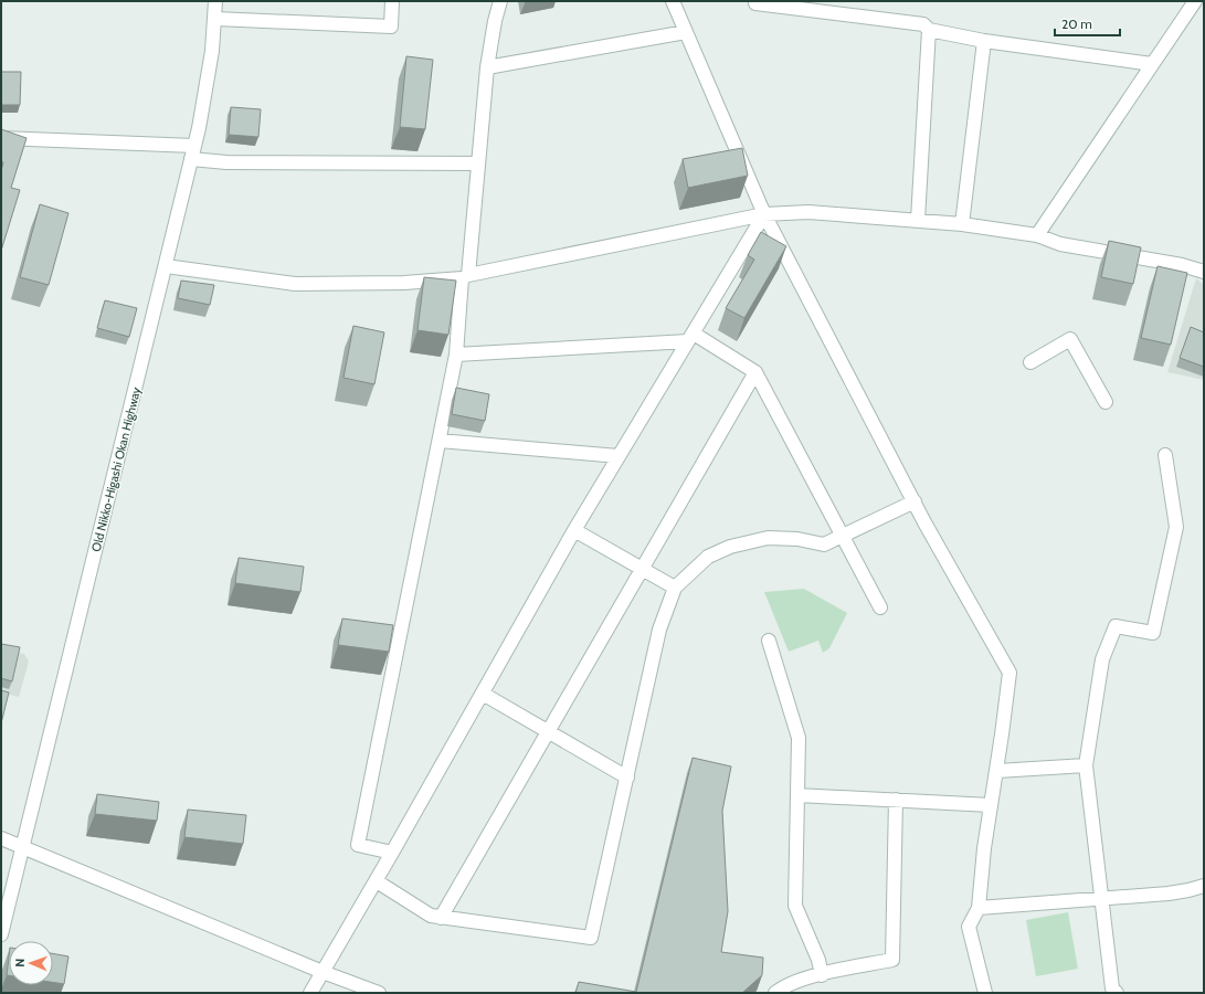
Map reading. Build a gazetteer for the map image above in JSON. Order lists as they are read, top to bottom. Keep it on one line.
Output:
{"streets":{"street":["Old Nikko-Higashi Okan Highway"]},"scale_bar":"20 m","north":"left"}
